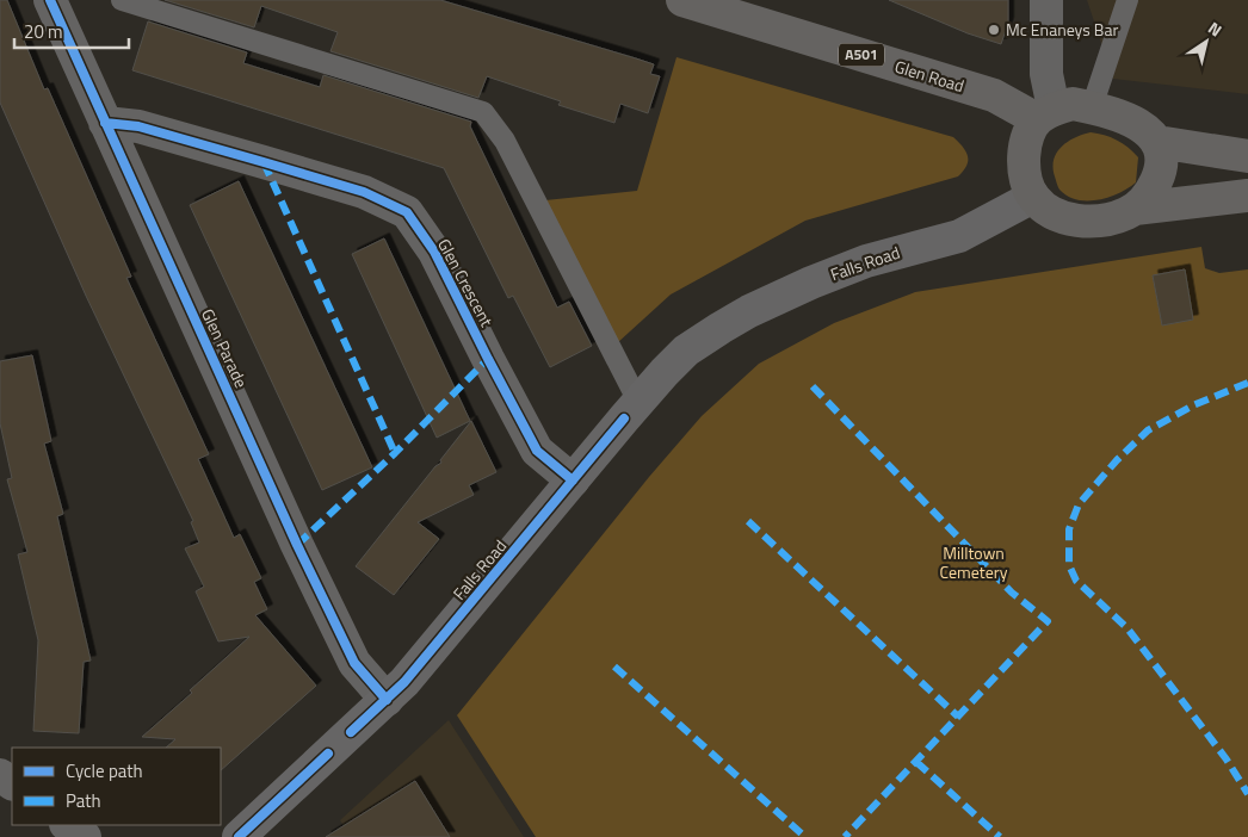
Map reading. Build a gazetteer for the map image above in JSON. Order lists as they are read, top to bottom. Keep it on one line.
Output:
{"streets":{"main road":["A501","Glen Road","Falls Road"],"street":["Glen Crescent","Glen Parade"]},"crossings":[["Glen Road","Falls Road"],["Falls Road","Glen Crescent"],["Falls Road","Glen Parade"],["Glen Crescent","Glen Parade"]],"parks":["Milltown Cemetery"],"places":["Mc Enaneys Bar"],"legend":["Cycle path","Path"],"scale_bar":"20 m","north":"top right"}
